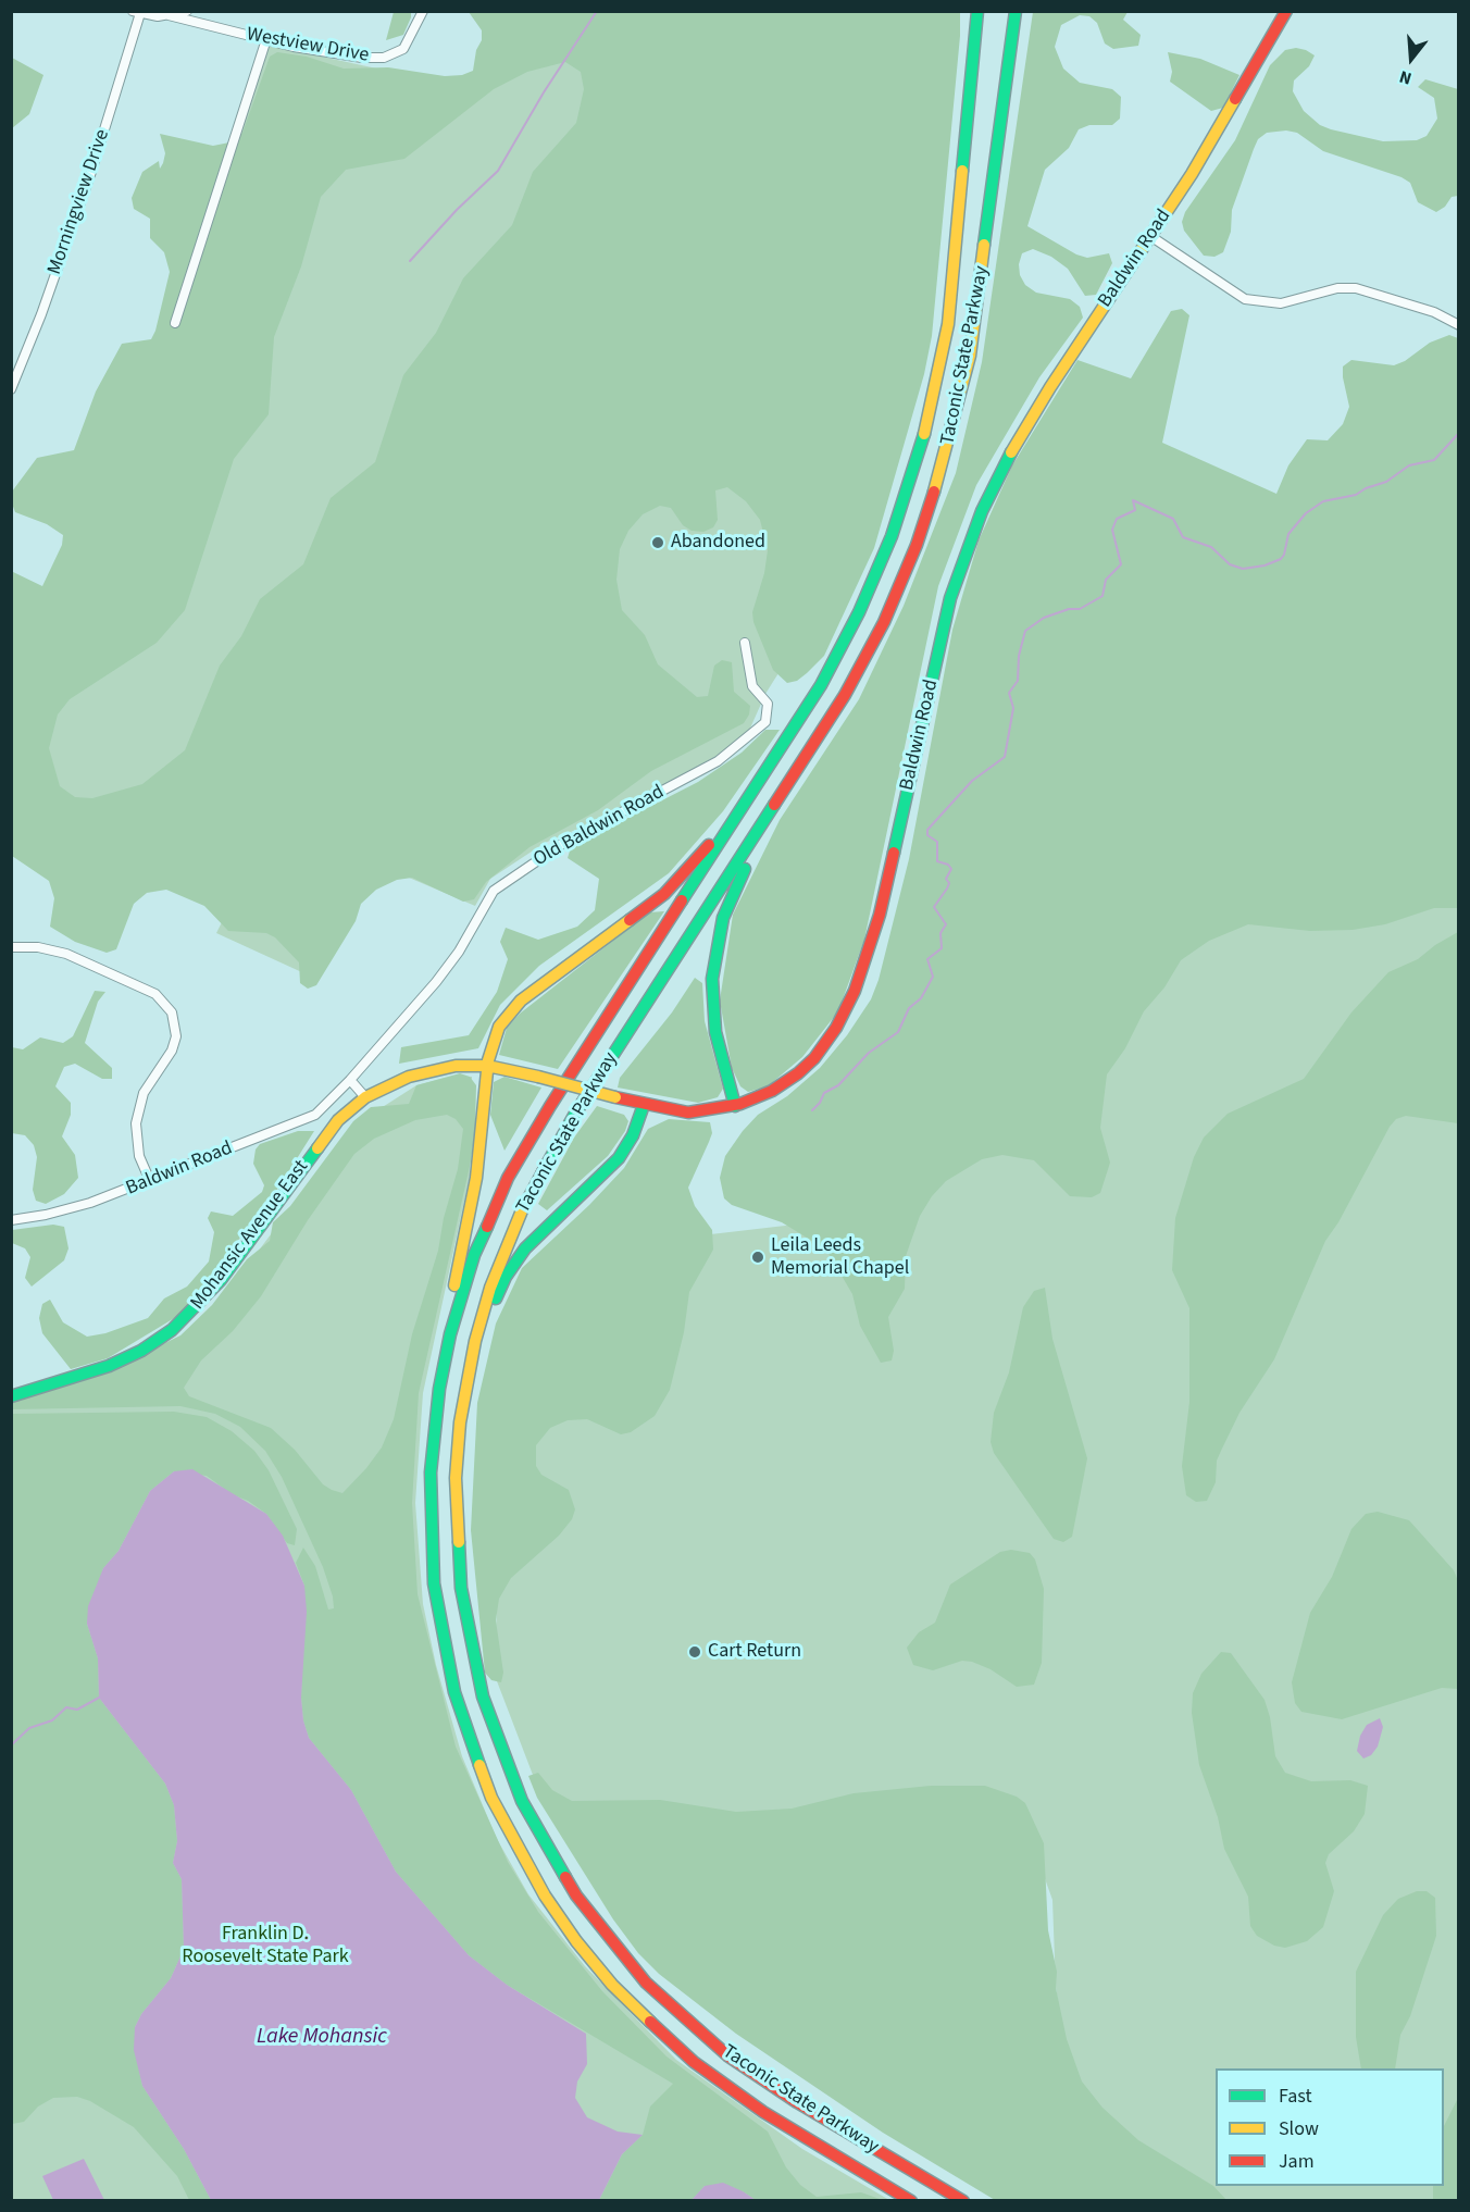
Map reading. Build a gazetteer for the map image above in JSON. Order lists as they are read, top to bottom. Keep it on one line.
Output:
{"streets":{"main road":["Baldwin Road","Taconic State Parkway","Mohansic Avenue East"],"street":["Westview Drive","Morningview Drive","Old Baldwin Road"]},"crossings":[["Westview Drive","Morningview Drive"],["Baldwin Road","Old Baldwin Road"],["Baldwin Road","Mohansic Avenue East"]],"water":["Lake Mohansic"],"parks":["Franklin D. Roosevelt State Park"],"places":["Abandoned","Leila Leeds Memorial Chapel","Cart Return"],"legend":["Fast","Slow","Jam"],"north":"bottom"}
